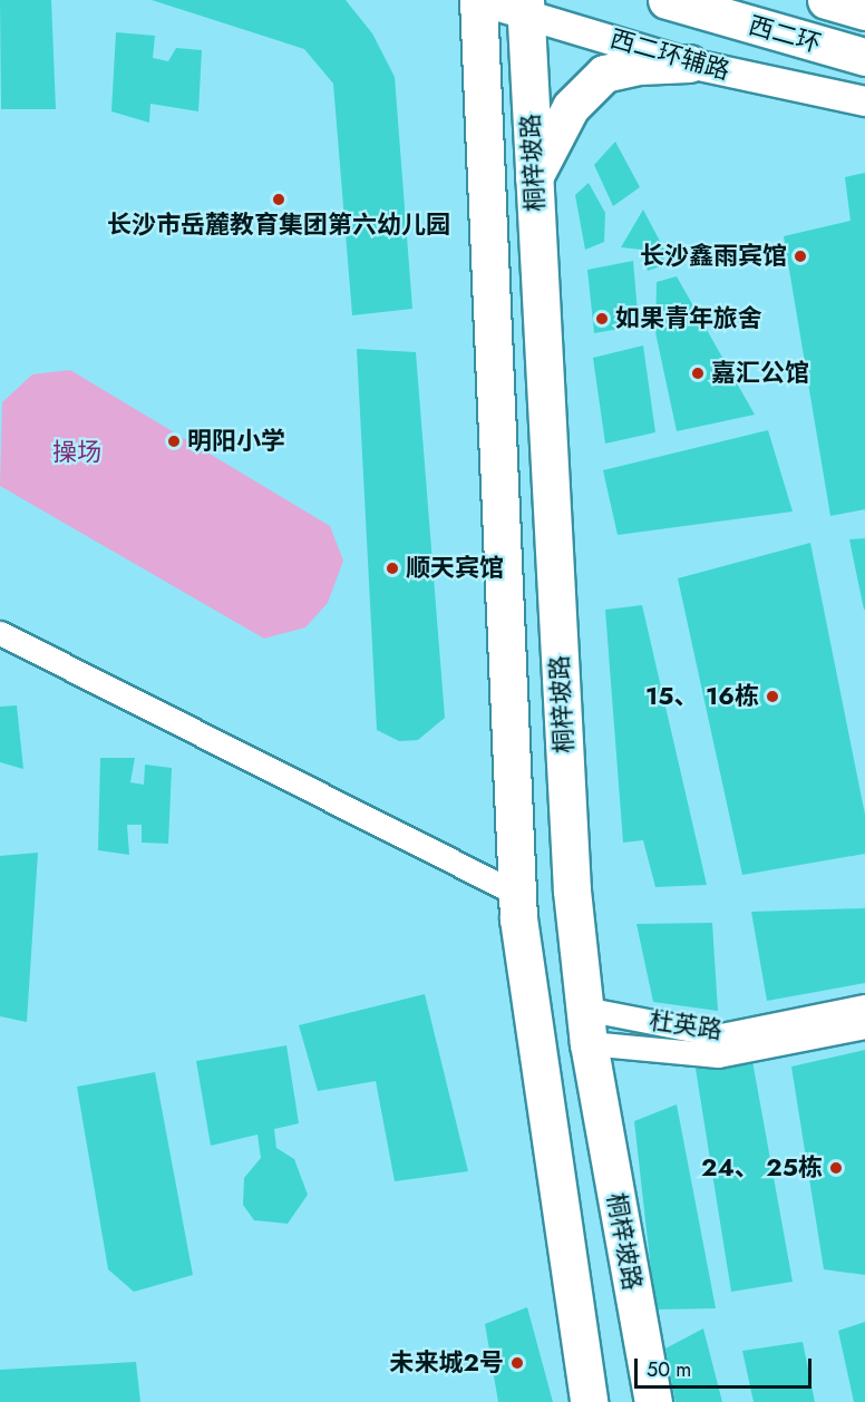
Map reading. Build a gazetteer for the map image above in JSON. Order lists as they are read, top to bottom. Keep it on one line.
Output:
{"streets":{"main road":["西二环","桐梓坡路"],"street":["西二环辅路","杜英路"]},"crossings":[["西二环辅路","桐梓坡路"],["桐梓坡路","杜英路"]],"parks":["操场"],"places":["长沙市岳麓教育集团第六幼儿园","长沙鑫雨宾馆","如果青年旅舍","嘉汇公馆","明阳小学","顺天宾馆","15、 16栋","24、 25栋","未来城2号"],"scale_bar":"50 m"}
